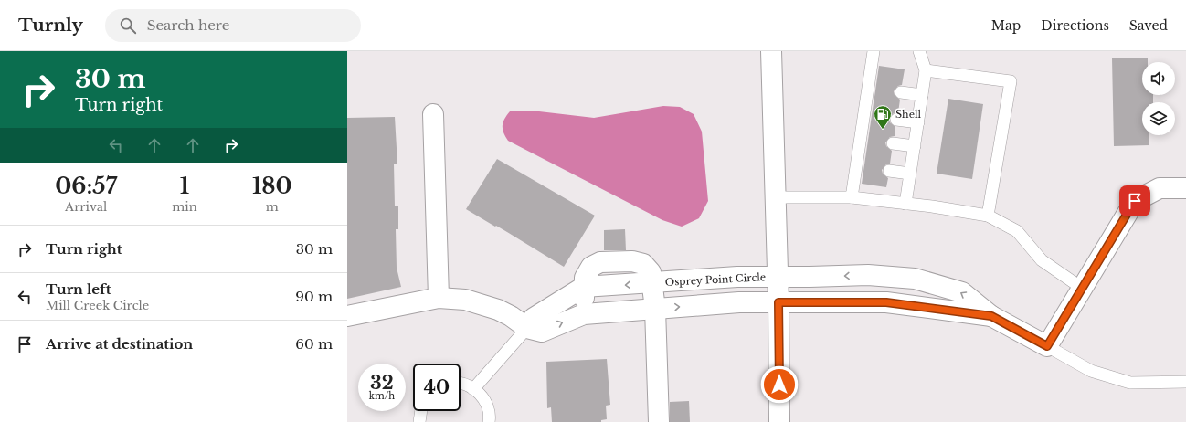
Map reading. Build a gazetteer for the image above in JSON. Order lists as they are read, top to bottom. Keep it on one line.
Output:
{"streets":{"street":["Osprey Point Circle"]},"places":{"fuel station":["Shell"]},"page":{"header":"Turnly","search":"Search here","nav":["Map","Directions","Saved"],"turn":["30 m","Turn right"],"eta":["06:57","Arrival","1","min","180","m"],"list":[{"name":"Turn right","value":"30 m"},{"name":"Turn left","note":"Mill Creek Circle","value":"90 m"},{"name":"Arrive at destination","value":"60 m"}],"speed":"32 km/h","limit":"40"}}
